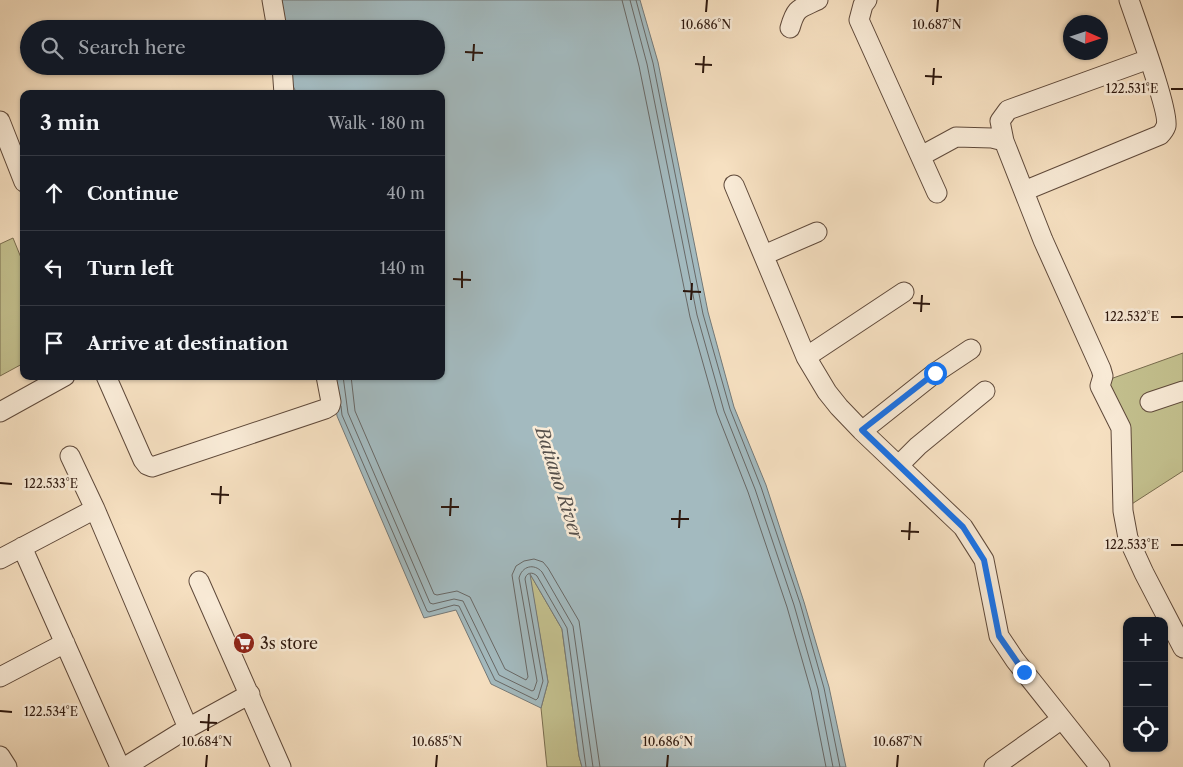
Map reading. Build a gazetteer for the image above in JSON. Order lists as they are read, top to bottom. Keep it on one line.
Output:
{"water":["Batiano River"],"places":{"supermarket":["3s store"]},"north":"right","page":{"search":"Search here","heading":["3 min","Walk · 180 m"],"list":[["Continue","40 m"],["Turn left","140 m"],"Arrive at destination"],"map_buttons":["+","−"]},"coordinates":["10.686°N","10.687°N","122.531°E","122.532°E","122.533°E","122.534°E","10.684°N","10.685°N"]}
